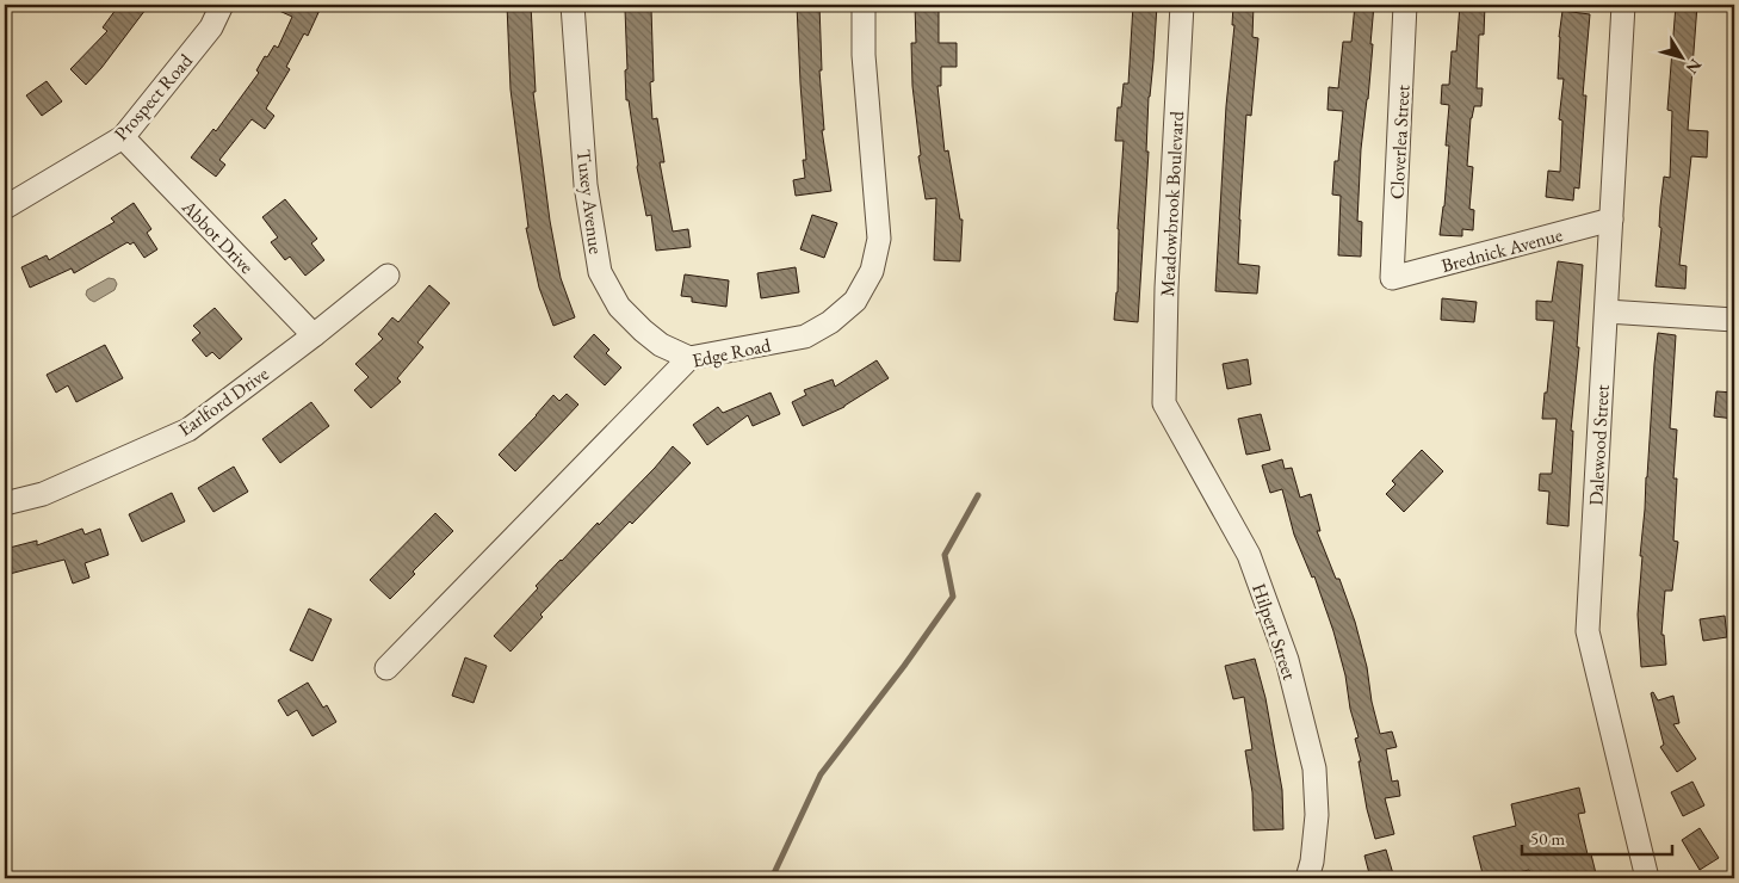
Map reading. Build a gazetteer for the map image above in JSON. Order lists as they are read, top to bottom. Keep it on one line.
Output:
{"streets":{"street":["Prospect Road","Cloverlea Street","Tuxey Avenue","Meadowbrook Boulevard","Abbot Drive","Brednick Avenue","Edge Road","Earlford Drive","Dalewood Street","Hilpert Street"]},"crossings":[["Prospect Road","Abbot Drive"],["Cloverlea Street","Brednick Avenue"],["Tuxey Avenue","Edge Road"],["Meadowbrook Boulevard","Hilpert Street"],["Abbot Drive","Earlford Drive"],["Brednick Avenue","Dalewood Street"]],"scale_bar":"50 m","north":"bottom right"}
